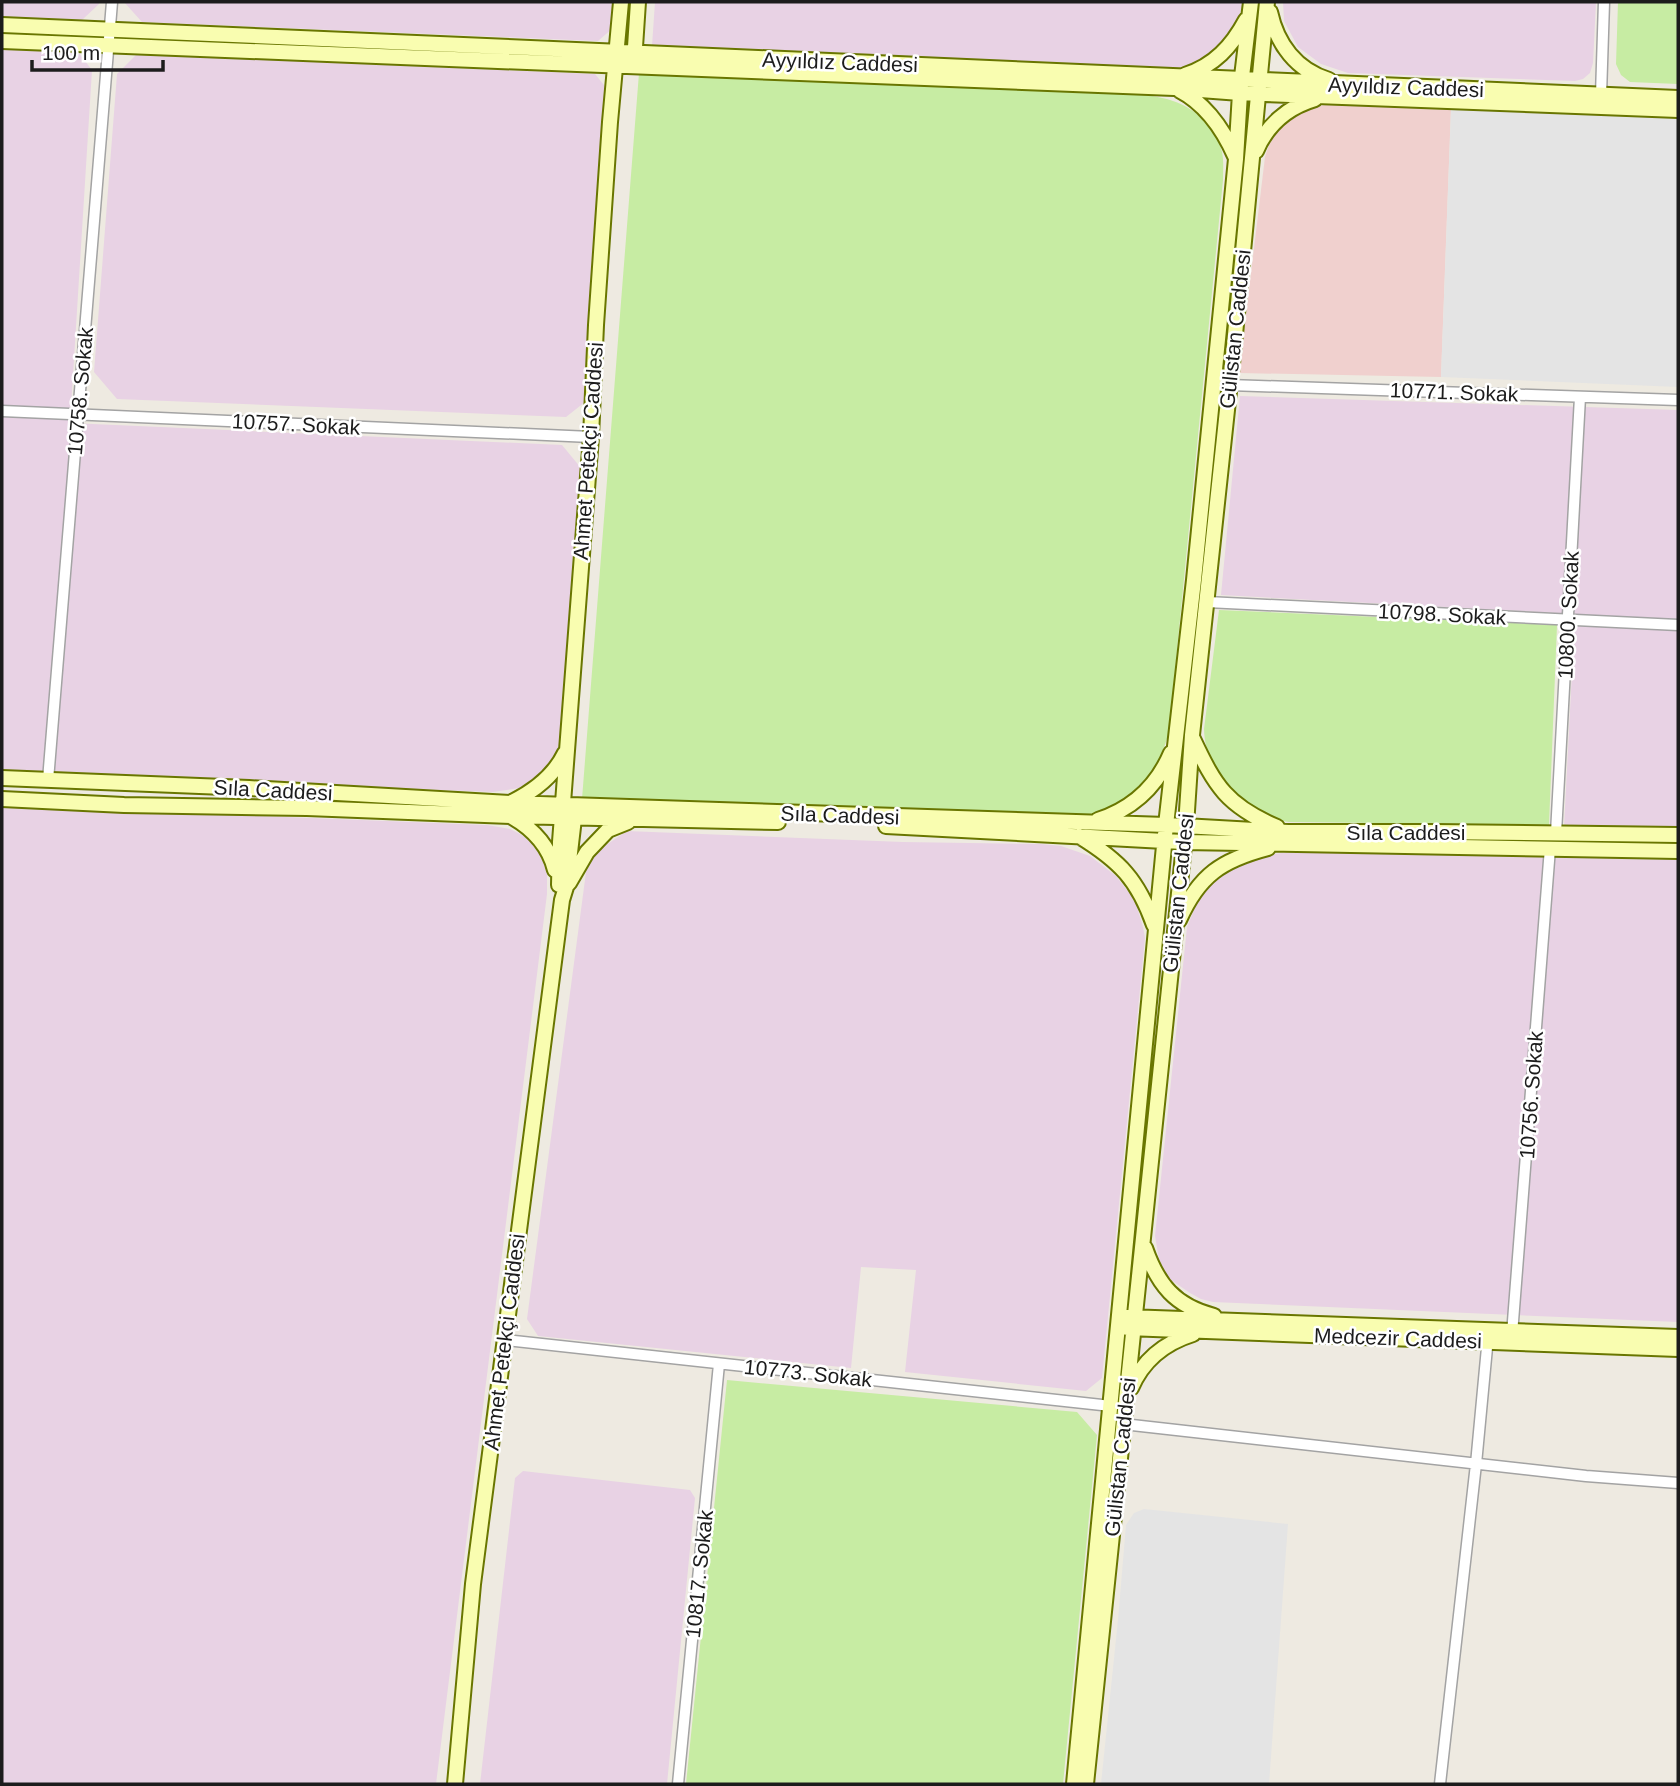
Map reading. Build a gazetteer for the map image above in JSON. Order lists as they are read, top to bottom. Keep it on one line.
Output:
{"streets":{"street":["Ayyıldız Caddesi","Gülistan Caddesi","10758. Sokak","10771. Sokak","10757. Sokak","Ahmet Petekçi Caddesi","10798. Sokak","10800. Sokak","Sıla Caddesi","10756. Sokak","Medcezir Caddesi","10773. Sokak","10817. Sokak"]},"crossings":[["Ayyıldız Caddesi","Gülistan Caddesi"],["Ayyıldız Caddesi","10758. Sokak"],["Ayyıldız Caddesi","Ahmet Petekçi Caddesi"],["Gülistan Caddesi","10771. Sokak"],["Gülistan Caddesi","10798. Sokak"],["Gülistan Caddesi","Sıla Caddesi"],["Gülistan Caddesi","Medcezir Caddesi"],["Gülistan Caddesi","10773. Sokak"],["10758. Sokak","10757. Sokak"],["10758. Sokak","Sıla Caddesi"],["10771. Sokak","10800. Sokak"],["10757. Sokak","Ahmet Petekçi Caddesi"],["Ahmet Petekçi Caddesi","Sıla Caddesi"],["Ahmet Petekçi Caddesi","10773. Sokak"],["10798. Sokak","10800. Sokak"],["10800. Sokak","Sıla Caddesi"],["10756. Sokak","Medcezir Caddesi"],["10773. Sokak","10817. Sokak"]],"scale_bar":"100 m"}
